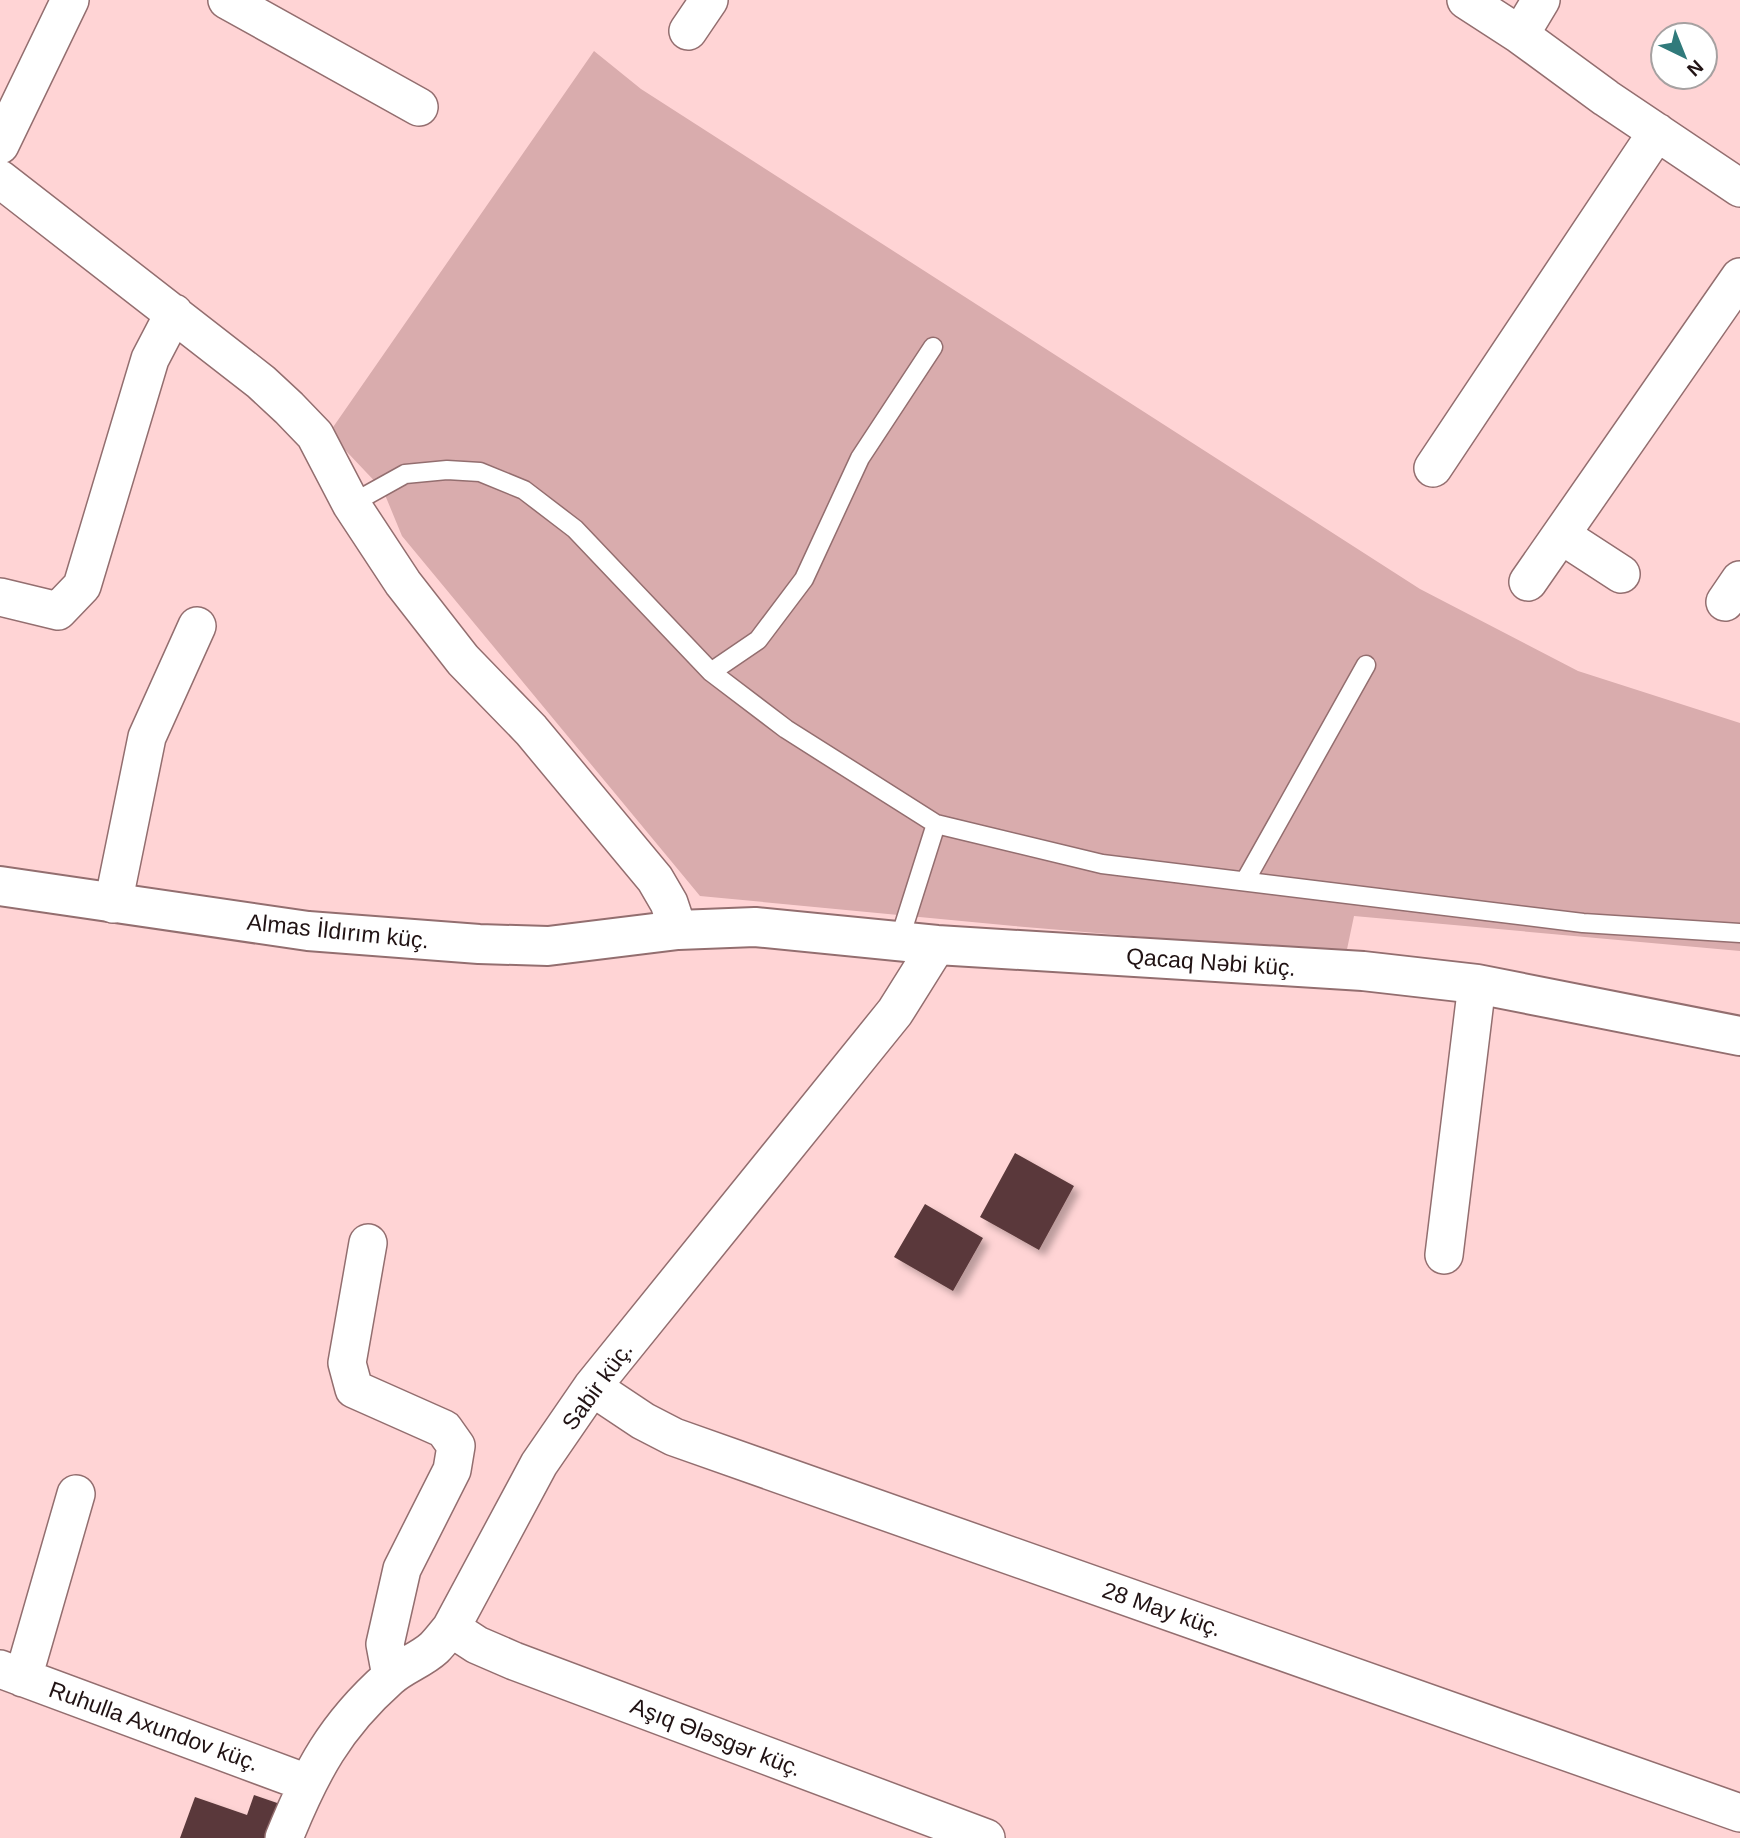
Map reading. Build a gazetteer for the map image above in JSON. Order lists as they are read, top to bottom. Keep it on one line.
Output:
{"streets":{"street":["Almas İldırım küç.","Qacaq Nəbi küç.","Sabir küç.","28 May küç.","Ruhulla Axundov küç.","Aşıq Ələsgər küç."]},"crossings":[["Almas İldırım küç.","Qacaq Nəbi küç."],["Qacaq Nəbi küç.","Sabir küç."],["Sabir küç.","28 May küç."],["Sabir küç.","Ruhulla Axundov küç."],["Sabir küç.","Aşıq Ələsgər küç."]],"north":"bottom right"}
